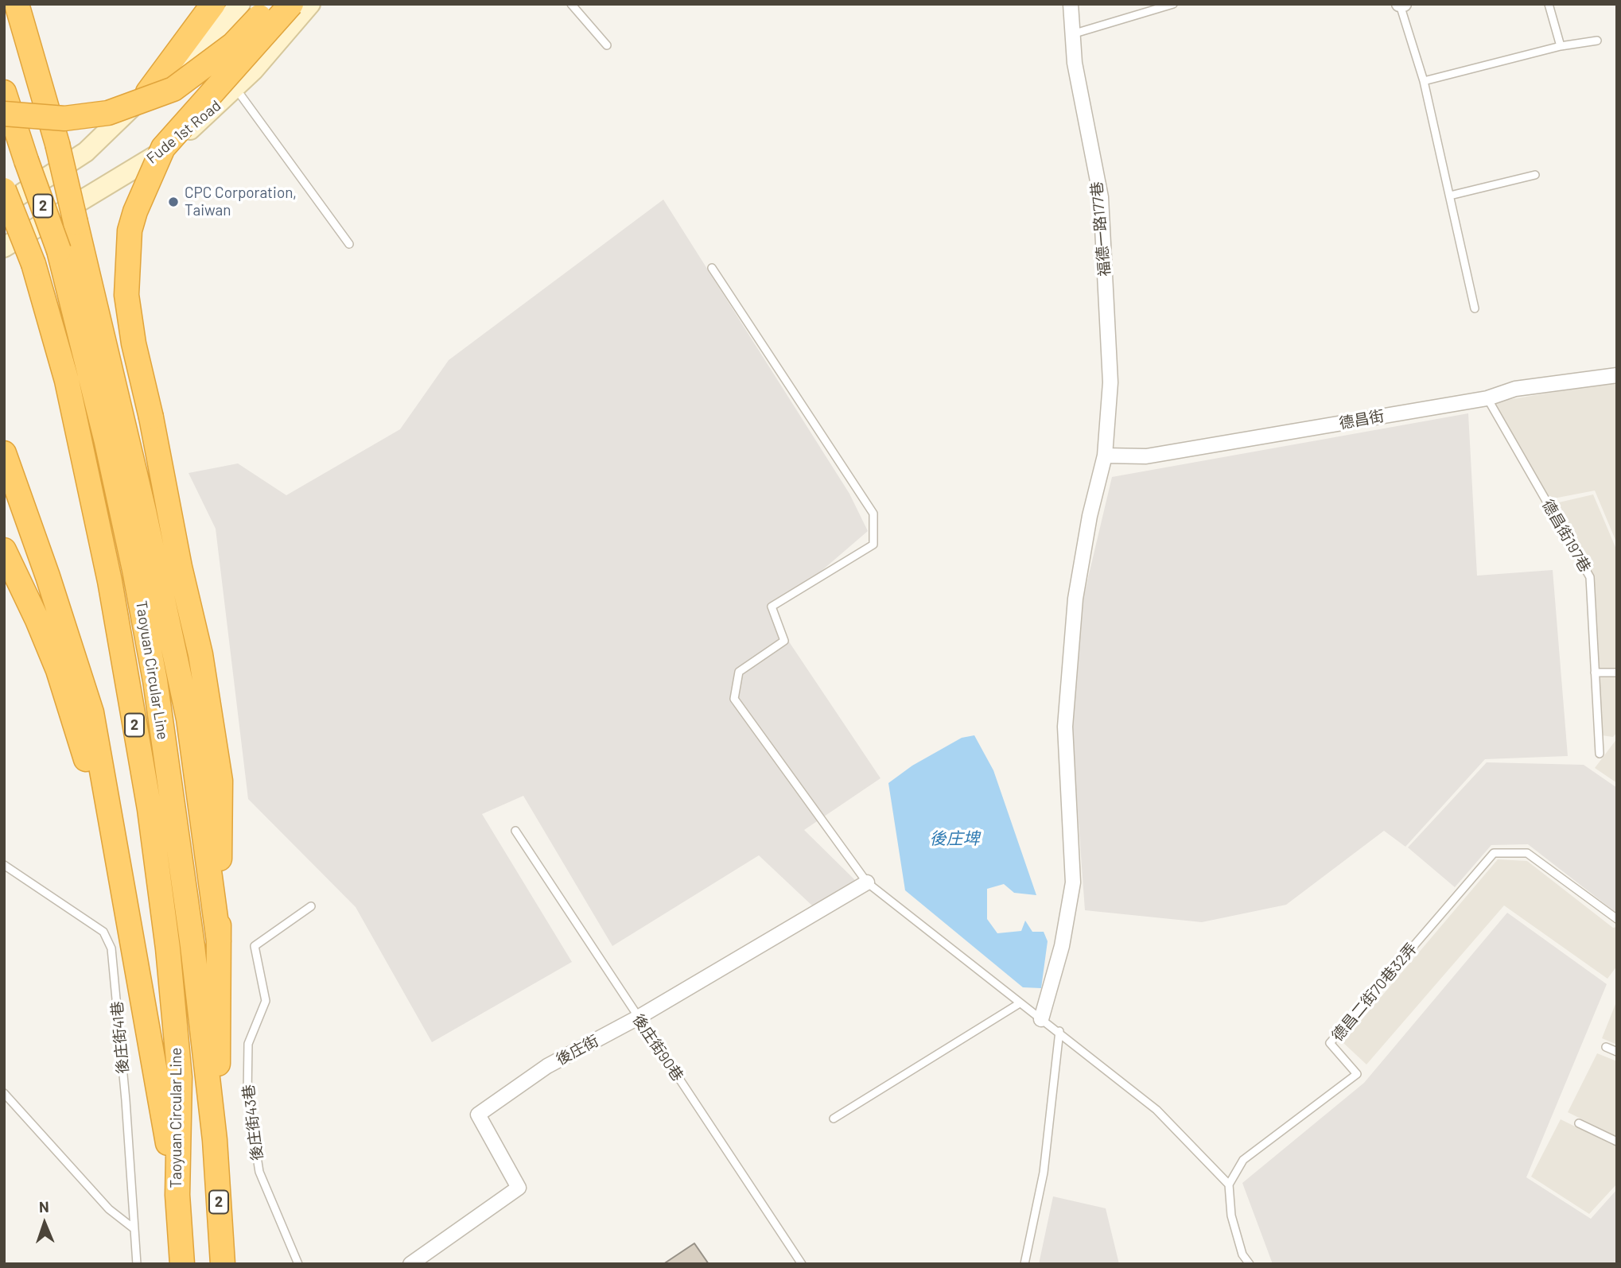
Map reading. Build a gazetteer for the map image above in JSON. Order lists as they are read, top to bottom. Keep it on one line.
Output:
{"streets":{"highway":["2","Taoyuan Circular Line"],"main road":["Fude 1st Road"],"street":["福德一路177巷","德昌街","後庄街"],"lane":["德昌街197巷","德昌二街70巷32弄","後庄街41巷","後庄街90巷","後庄街43巷"]},"crossings":[["福德一路177巷","德昌街"],["德昌街","德昌街197巷"],["後庄街90巷","後庄街"]],"water":["後庄埤"],"places":["CPC Corporation, Taiwan"],"north":"top"}
